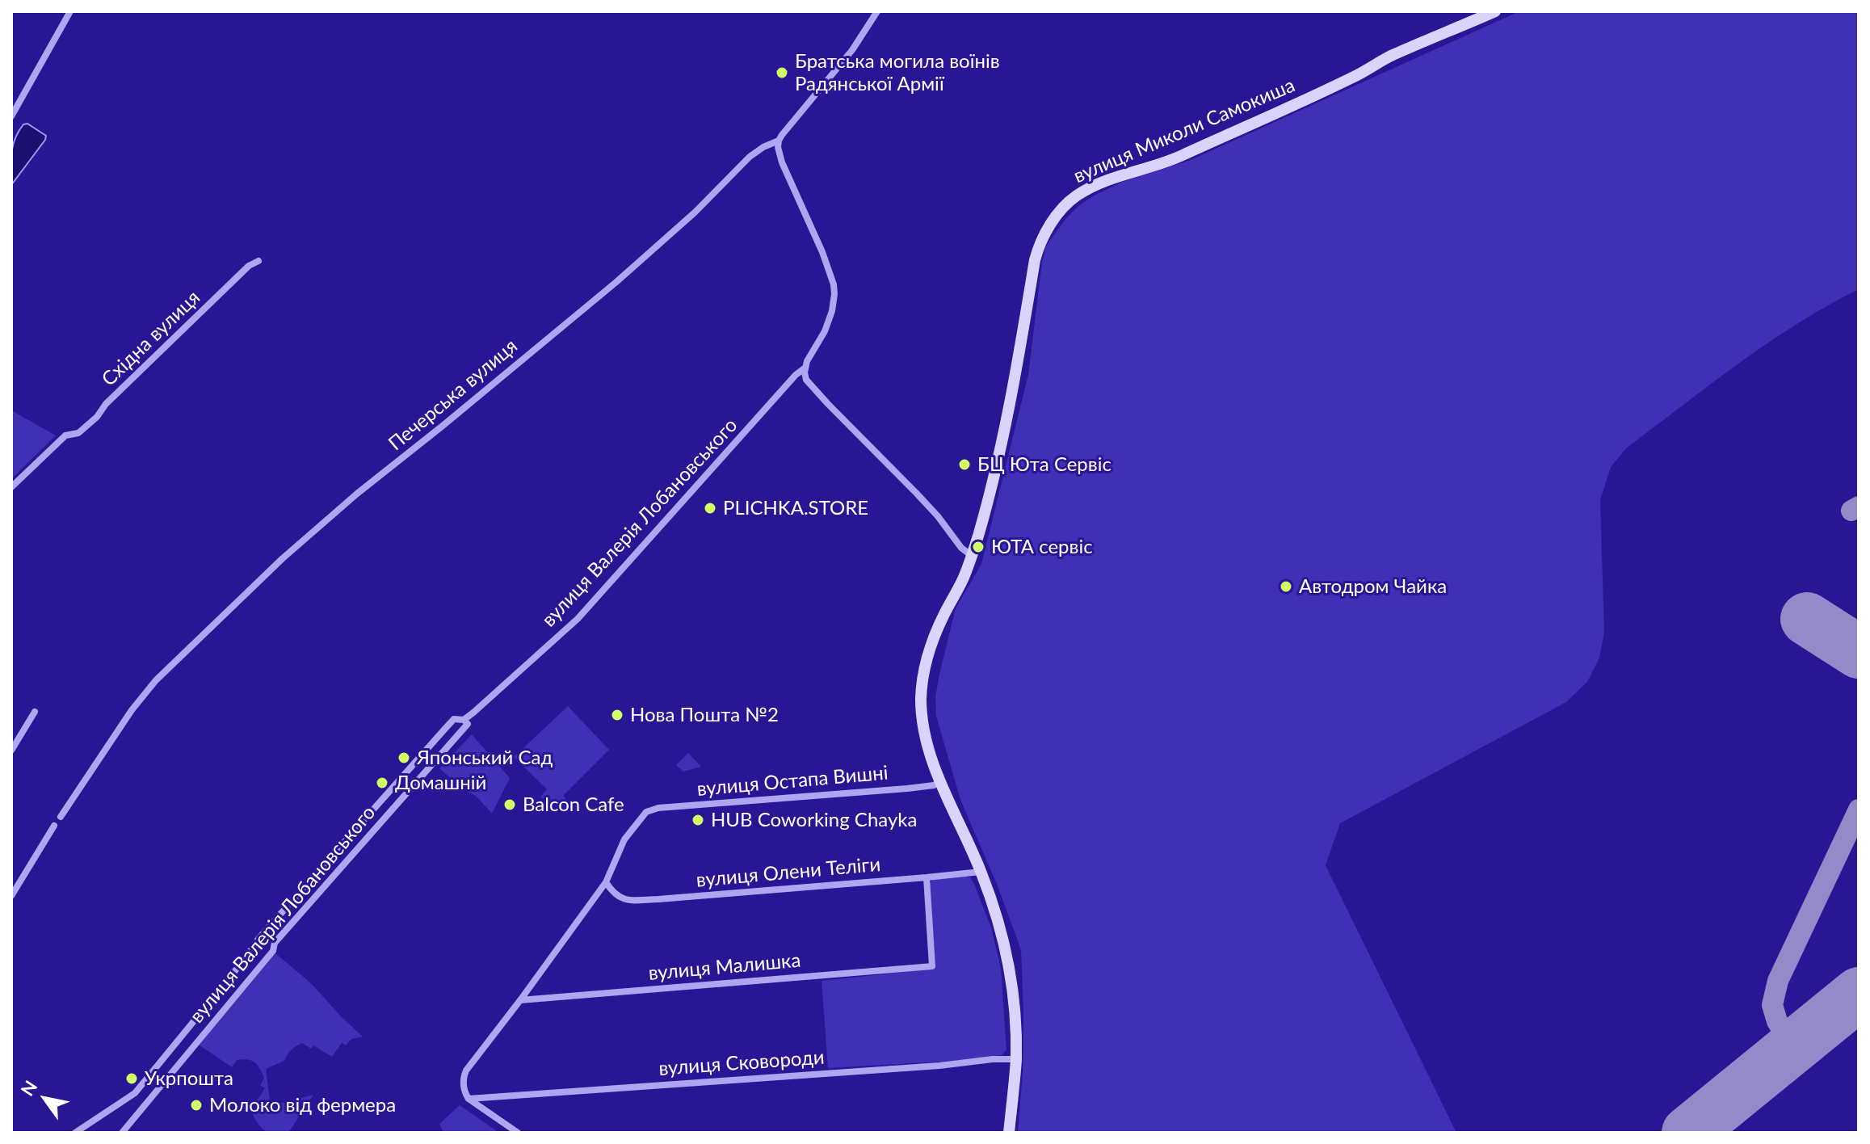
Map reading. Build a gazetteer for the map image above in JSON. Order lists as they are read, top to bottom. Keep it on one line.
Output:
{"streets":{"street":["вулиця Миколи Самокиша","Східна вулиця","Печерська вулиця","вулиця Валерія Лобановського","вулиця Остапа Вишні","вулиця Олени Теліги","вулиця Малишка","вулиця Сковороди"]},"crossings":[["вулиця Миколи Самокиша","вулиця Остапа Вишні"],["вулиця Миколи Самокиша","вулиця Олени Теліги"],["вулиця Миколи Самокиша","вулиця Сковороди"],["Печерська вулиця","вулиця Валерія Лобановського"],["вулиця Остапа Вишні","вулиця Олени Теліги"],["вулиця Олени Теліги","вулиця Малишка"]],"places":["Братська могила воїнів Радянської Армії","БЦ Юта Сервіс","PLICHKA.STORE","ЮТА сервіс","Автодром Чайка","Нова Пошта №2","Японський Сад","Домашній","Balcon Cafe","HUB Coworking Chayka","Укрпошта","Молоко від фермера"],"north":"top left"}
